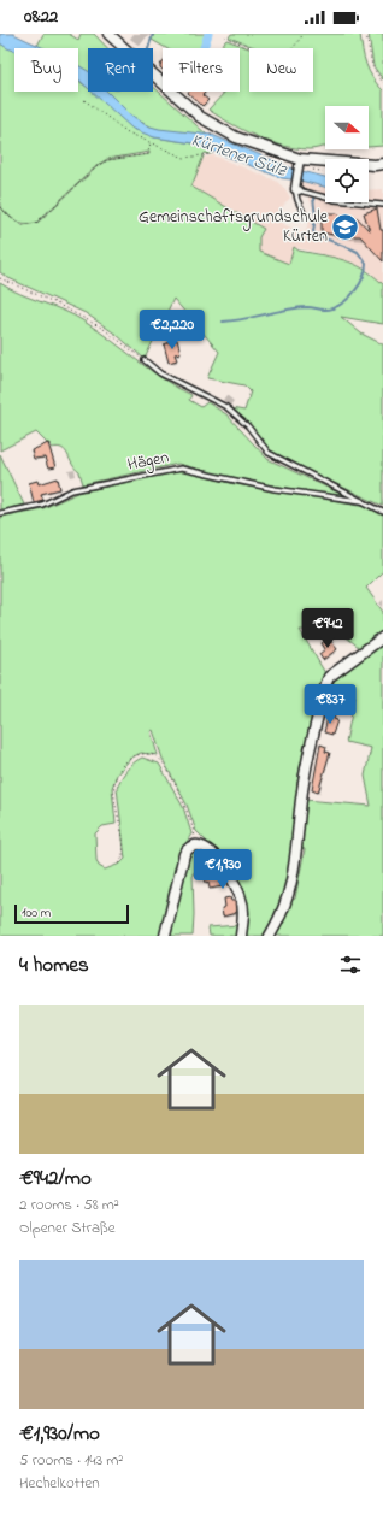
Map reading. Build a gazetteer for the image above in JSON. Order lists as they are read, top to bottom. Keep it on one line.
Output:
{"streets":{"lane":["Hägen"]},"water":["Kürtener Sülz"],"places":{"school or university":["Gemeinschaftsgrundschule Kürten"]},"scale_bar":"100 m","north":"right","page":{"status":"08:22","chip":["Buy","Rent","Filters","New"],"price":["€2,220","€942","€837","€1,930"],"scale":"100 m","heading":"4 homes","list":[{"name":"€942/mo","note":"2 rooms · 58 m² · Olpener Straße"},{"name":"€1,930/mo","note":"5 rooms · 143 m² · Hechelkotten"}]}}
